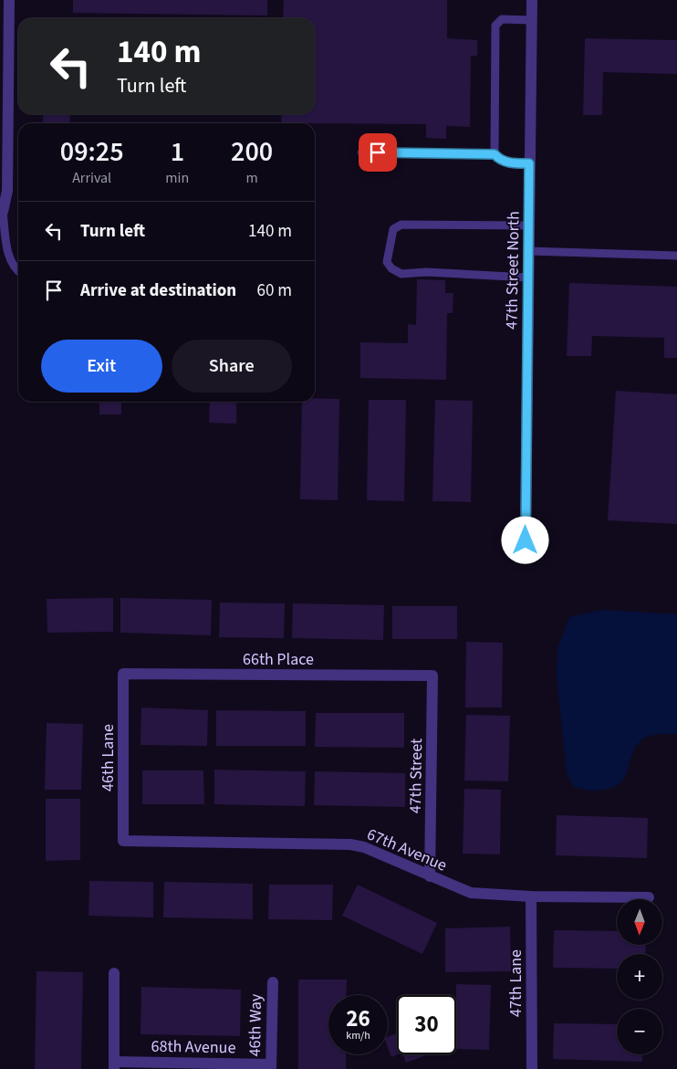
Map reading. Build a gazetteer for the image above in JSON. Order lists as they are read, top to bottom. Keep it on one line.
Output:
{"streets":{"street":["47th Street North","66th Place","46th Lane","47th Street","67th Avenue","47th Lane","46th Way","68th Avenue"]},"crossings":[["66th Place","46th Lane"],["66th Place","47th Street"],["46th Lane","67th Avenue"],["47th Street","67th Avenue"],["67th Avenue","47th Lane"],["46th Way","68th Avenue"]],"north":"bottom","page":{"turn":["140 m","Turn left"],"eta":["09:25","Arrival","1","min","200","m"],"list":[{"name":"Turn left","value":"140 m"},{"name":"Arrive at destination","value":"60 m"}],"buttons":["Exit","Share"],"map_buttons":["+","−"],"speed":"26 km/h","limit":"30"}}
